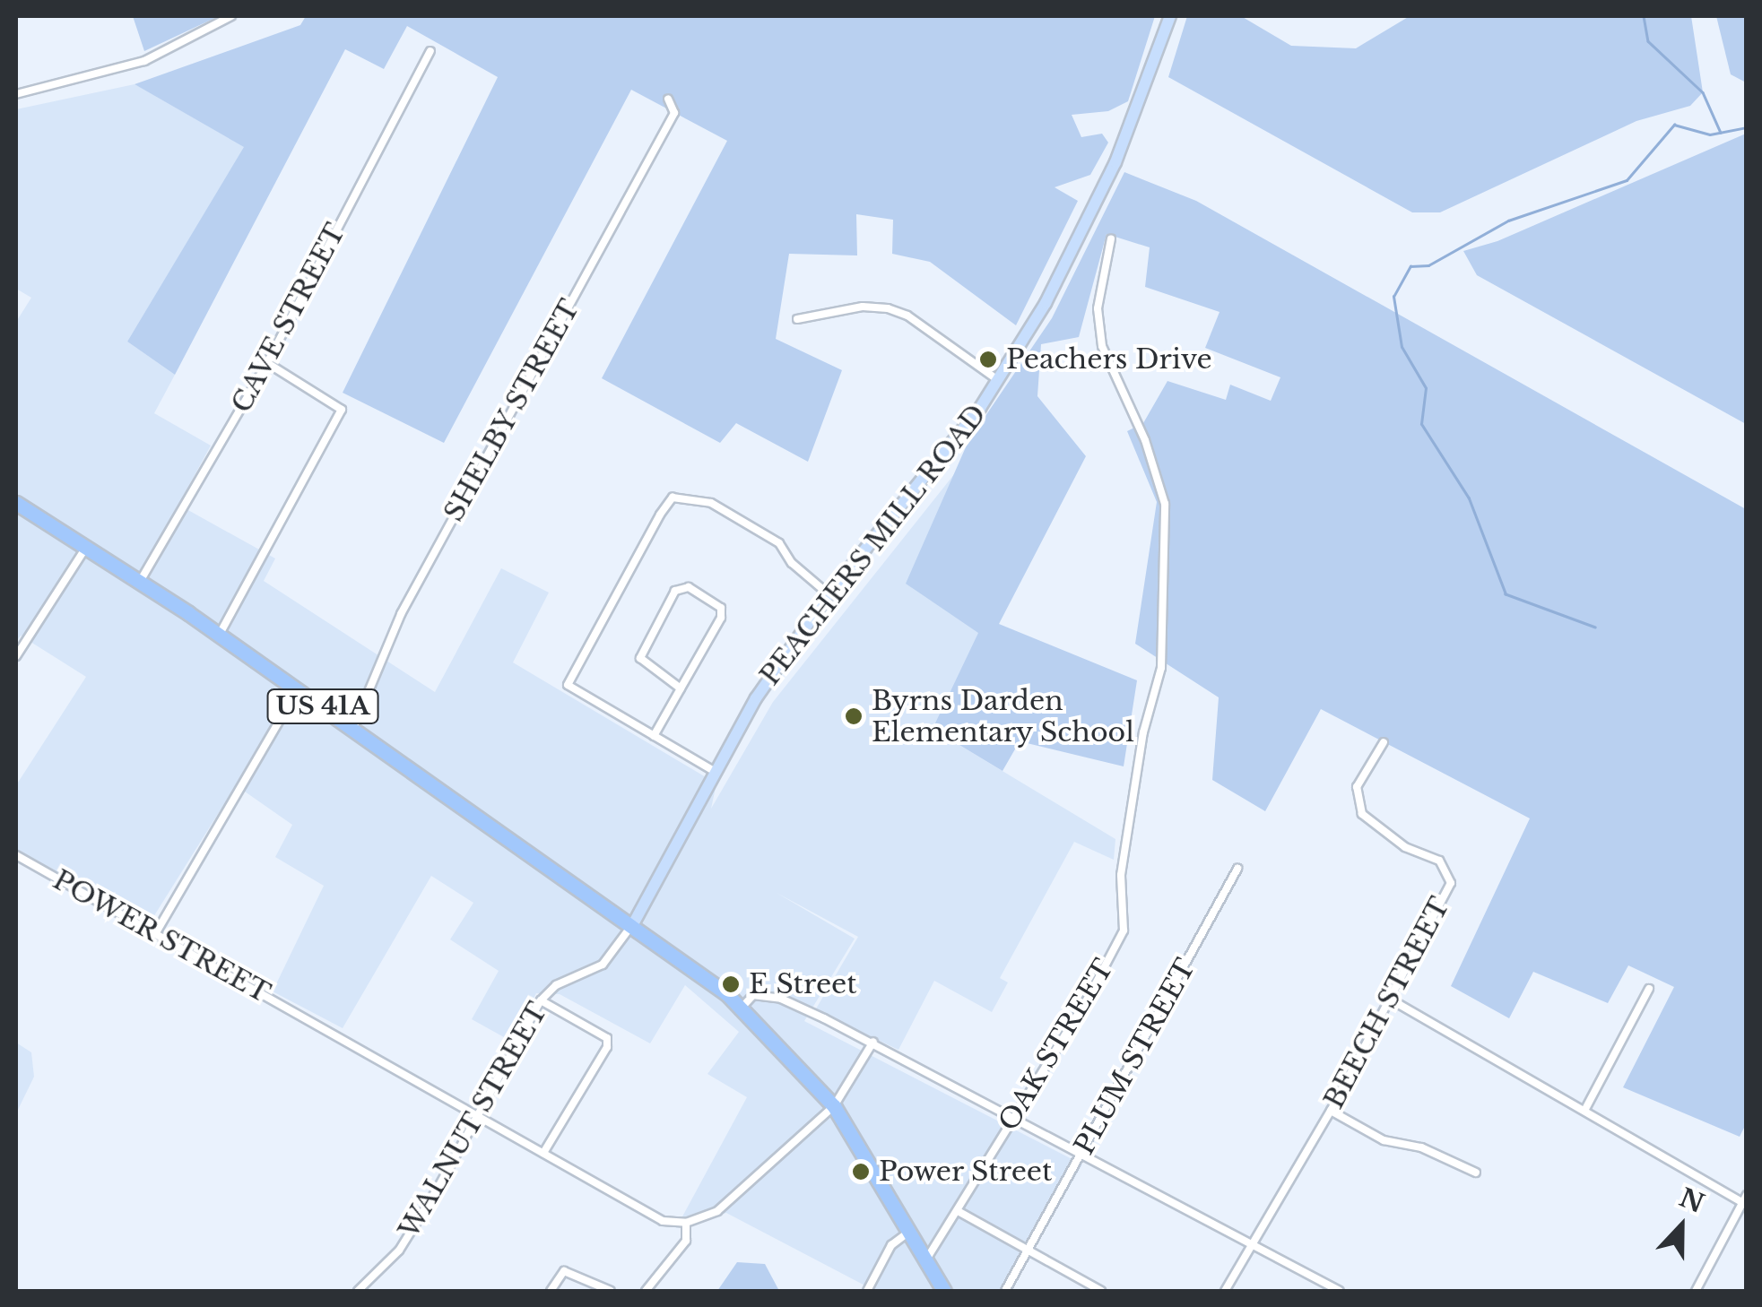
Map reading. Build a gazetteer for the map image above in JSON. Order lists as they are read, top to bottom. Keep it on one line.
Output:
{"streets":{"highway":["US 41A"],"main road":["PEACHERS MILL ROAD"],"street":["CAVE STREET","SHELBY STREET","POWER STREET","BEECH STREET","OAK STREET","PLUM STREET","WALNUT STREET"]},"crossings":[["CAVE STREET","US 41A"],["SHELBY STREET","US 41A"],["PEACHERS MILL ROAD","US 41A"],["PEACHERS MILL ROAD","WALNUT STREET"],["US 41A","OAK STREET"],["US 41A","WALNUT STREET"],["POWER STREET","WALNUT STREET"]],"places":["Peachers Drive","Byrns Darden Elementary School","E Street","Power Street"],"north":"top"}
